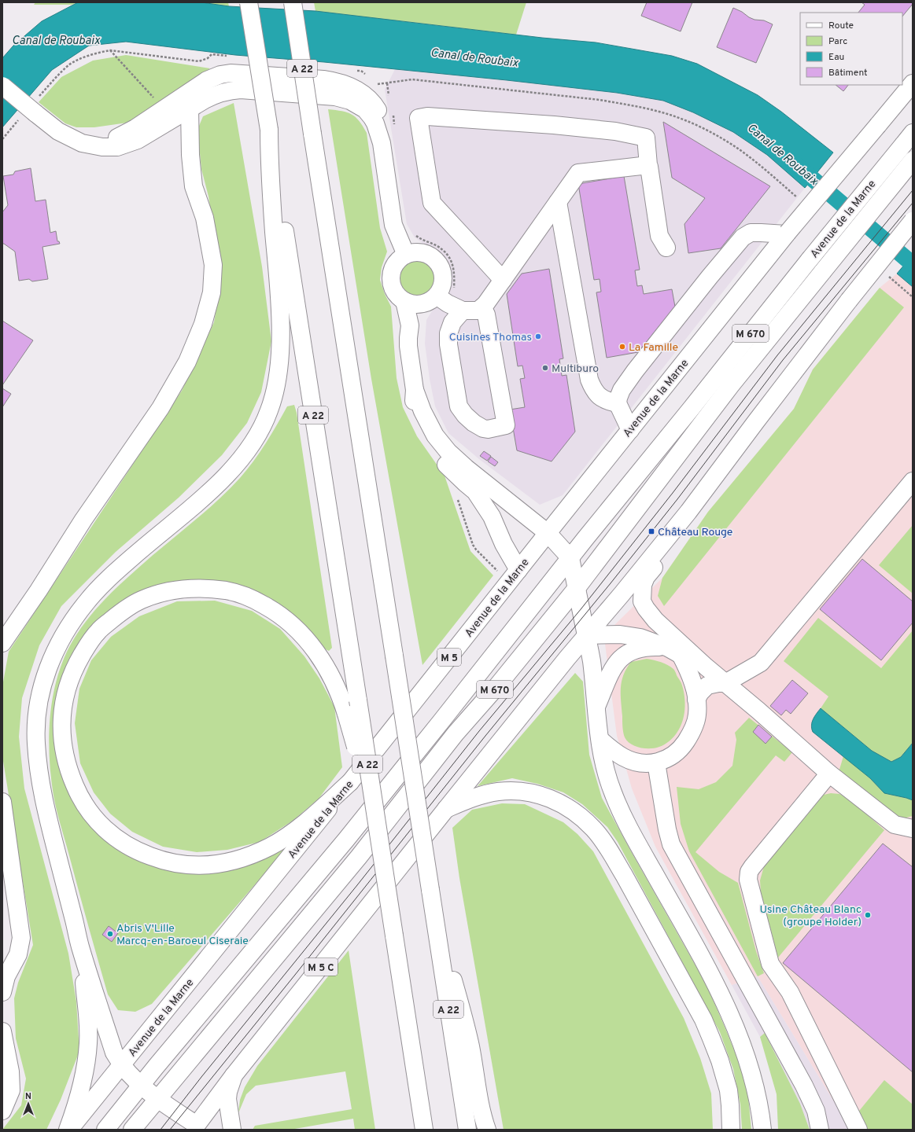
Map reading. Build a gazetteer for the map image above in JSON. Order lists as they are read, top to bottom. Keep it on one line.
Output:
{"streets":{"main road":["A 22","Avenue de la Marne","M 670","M 5","M 5 C"]},"water":["Canal de Roubaix"],"places":{"other":["Cuisines Thomas","La Famille","Multiburo","Usine Château Blanc (groupe Holder)","Abris V'Lille Marcq-en-Baroeul Ciseraie"],"transit":["Château Rouge"]},"legend":["Route","Parc","Eau","Bâtiment"],"north":"top"}
